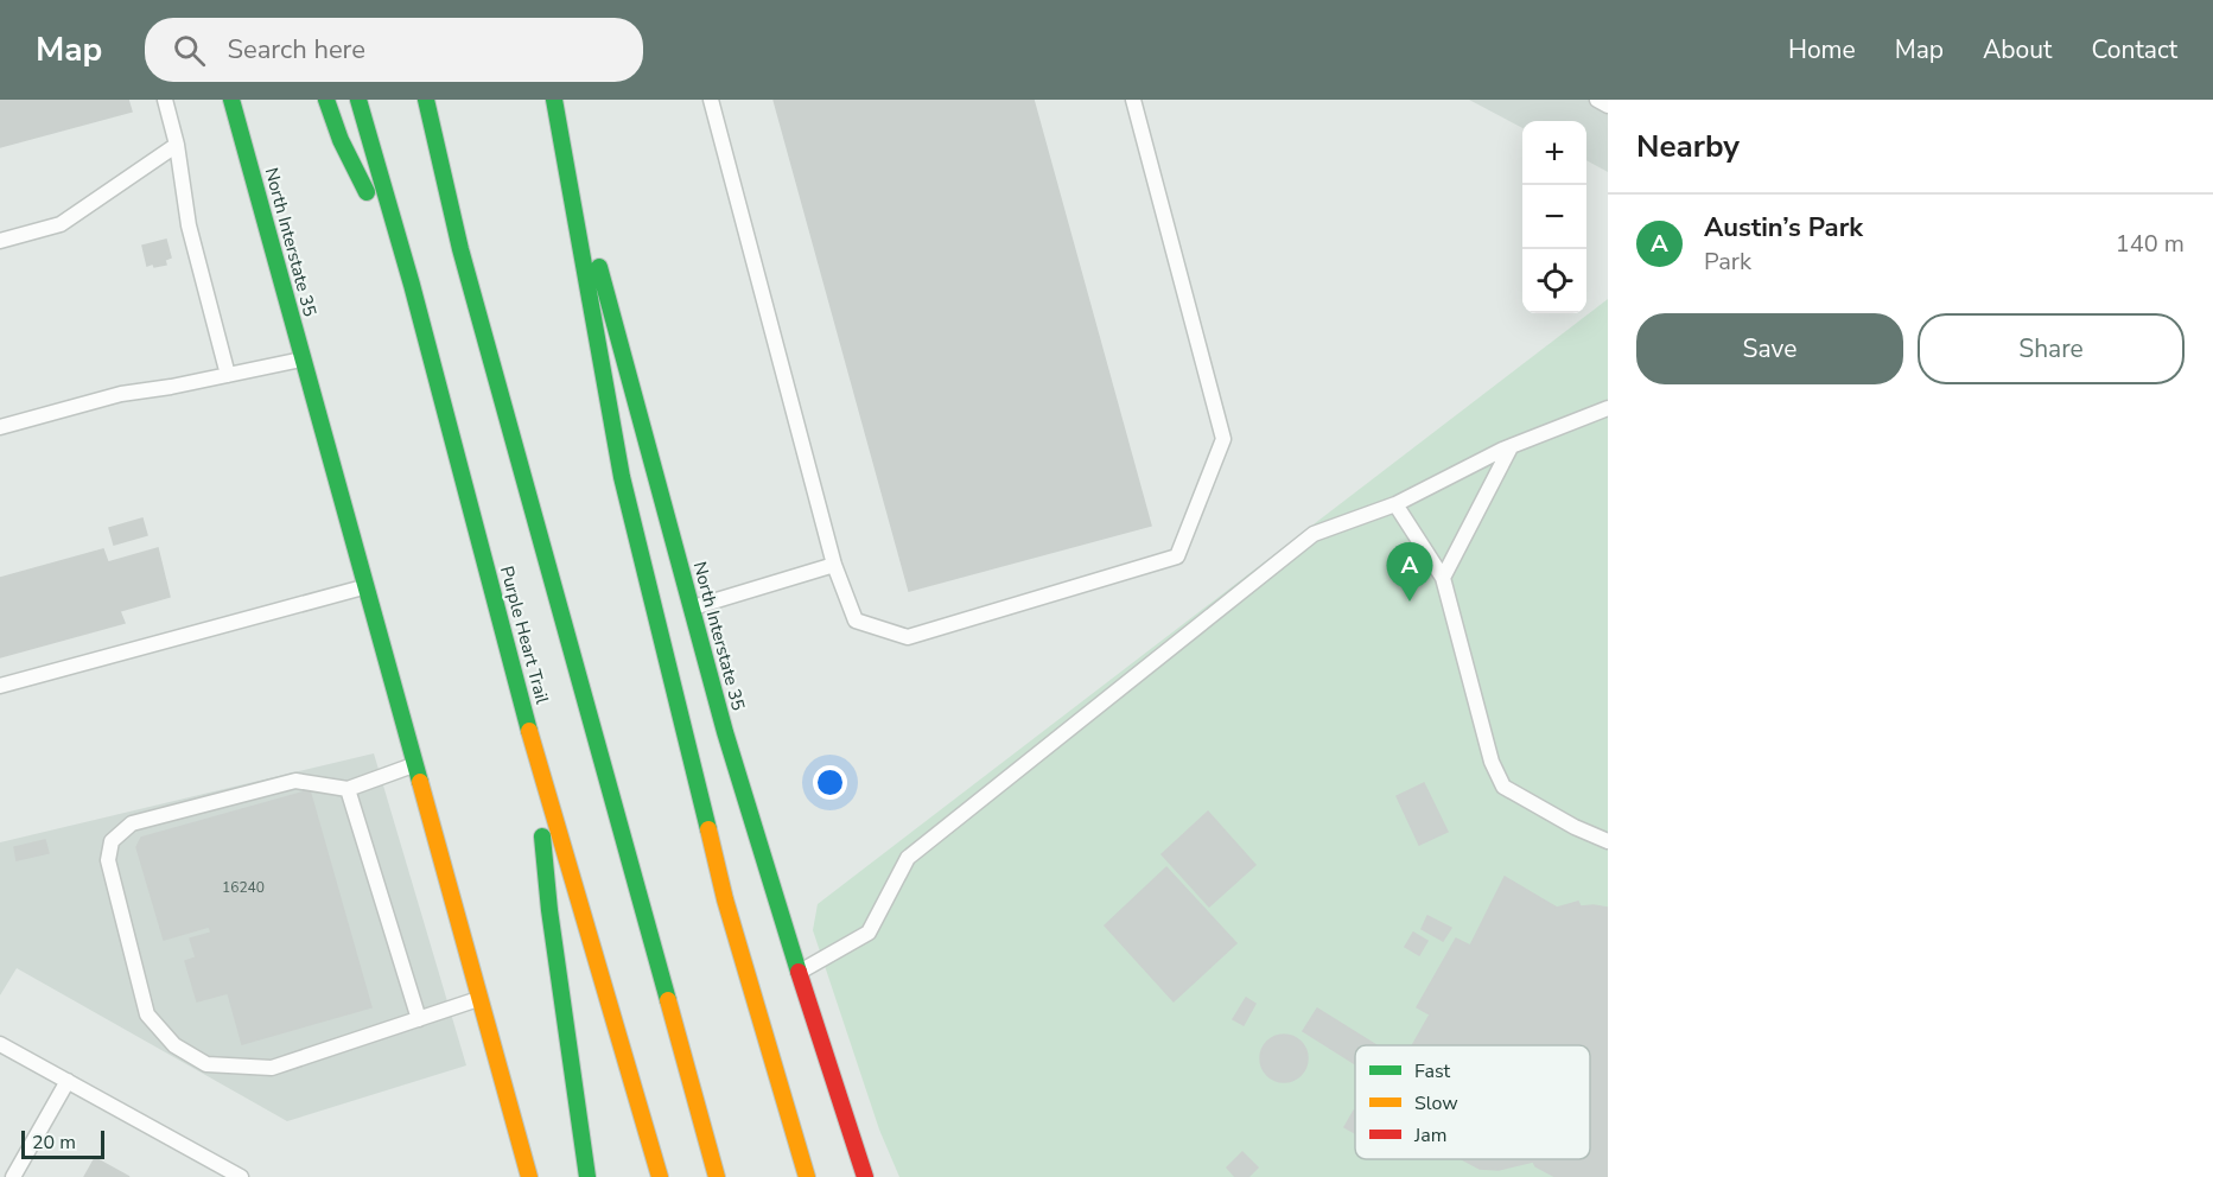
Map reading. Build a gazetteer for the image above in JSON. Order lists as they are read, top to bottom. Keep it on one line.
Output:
{"streets":{"main road":["North Interstate 35","Purple Heart Trail"]},"house_numbers":["16240"],"legend":["Fast","Slow","Jam"],"scale_bar":"20 m","page":{"header":"Map","search":"Search here","nav":["Home","Map","About","Contact"],"heading":"Nearby","map_buttons":["+","−"],"list":[{"mark":"A","name":"Austin’s Park","note":"Park","value":"140 m"}],"buttons":["Save","Share"],"pins":"A","scale":"20 m"}}
